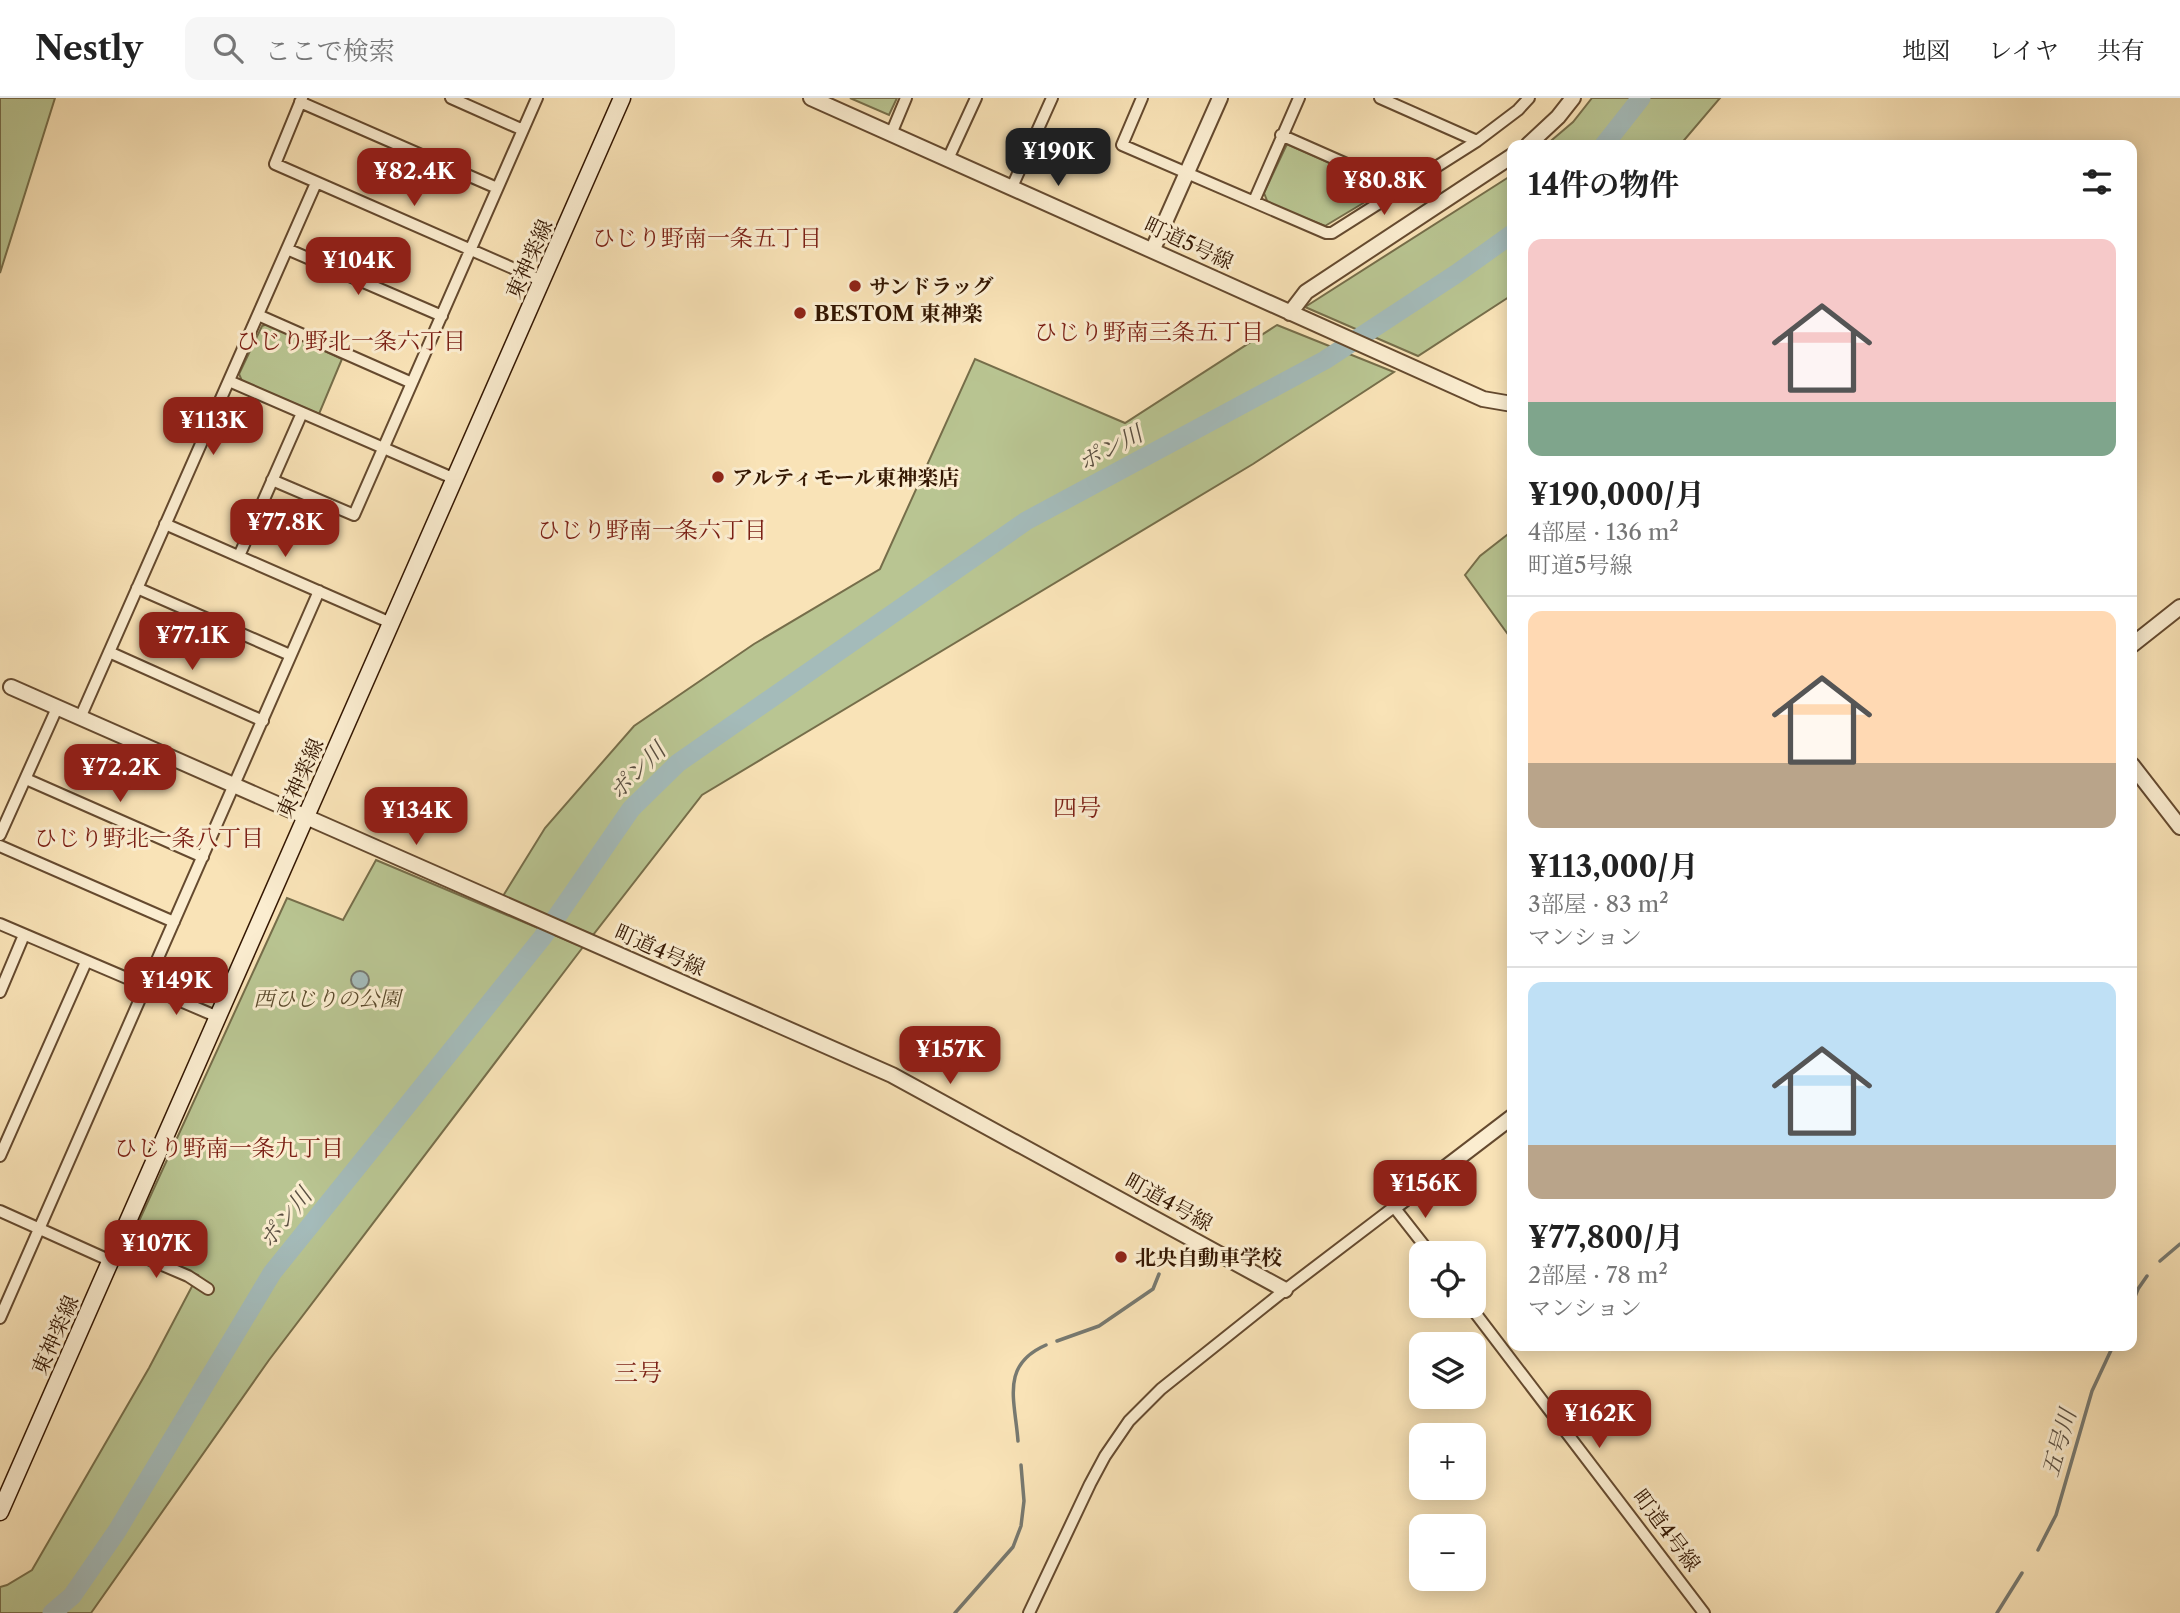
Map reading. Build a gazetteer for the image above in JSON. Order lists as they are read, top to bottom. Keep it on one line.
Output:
{"streets":{"main road":["東神楽線"],"street":["町道5号線","町道4号線"]},"crossings":[["東神楽線","町道4号線"]],"districts":["ひじり野南一条五丁目","ひじり野南三条五丁目","ひじり野北一条六丁目","ひじり野南一条六丁目","四号","ひじり野北一条八丁目","ひじり野南一条九丁目","三号"],"water":["ポン川","五号川"],"parks":["西ひじりの公園"],"places":["サンドラッグ","BESTOM 東神楽","アルティモール東神楽店","北央自動車学校"],"page":{"header":"Nestly","search":"ここで検索","nav":["地図","レイヤ","共有"],"price":["¥190K","¥82.4K","¥80.8K","¥104K","¥113K","¥77.8K","¥77.1K","¥72.2K","¥134K","¥149K","¥157K","¥156K","¥107K","¥162K"],"heading":"14件の物件","list":[{"name":"¥190,000/月","note":"4部屋 · 136 m² · 町道5号線"},{"name":"¥113,000/月","note":"3部屋 · 83 m² · マンション"},{"name":"¥77,800/月","note":"2部屋 · 78 m² · マンション"}],"map_buttons":["+","−"]}}
